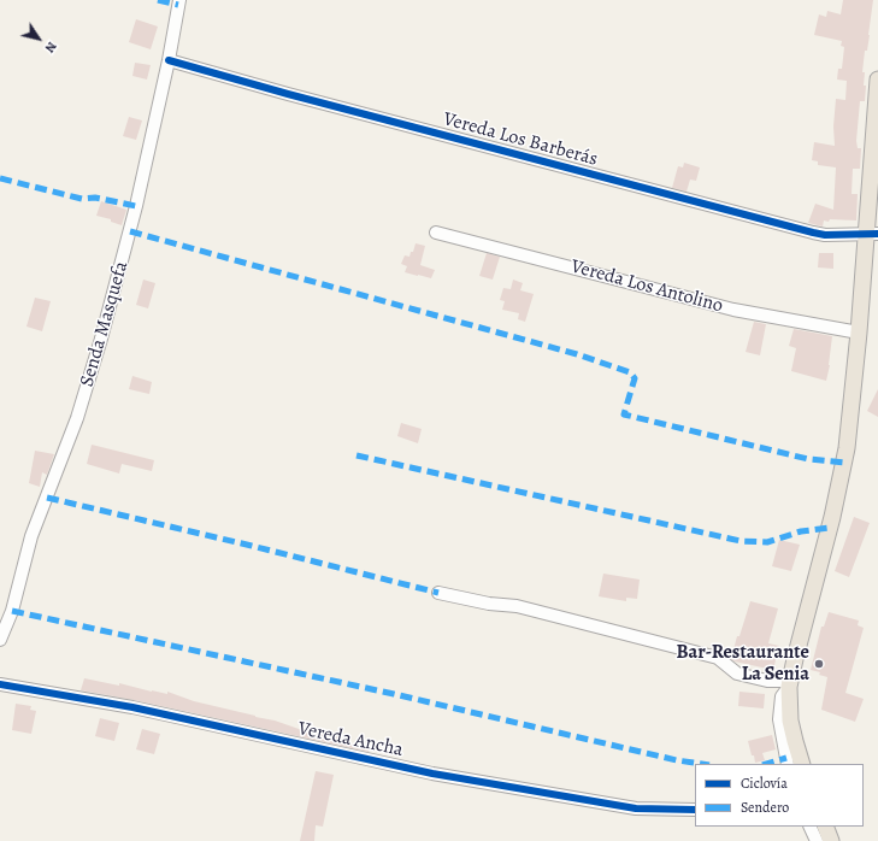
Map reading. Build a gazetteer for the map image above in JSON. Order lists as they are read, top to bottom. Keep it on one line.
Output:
{"streets":{"street":["Vereda Los Barberás","Vereda Los Antolino","Senda Masquefa","Vereda Ancha"]},"crossings":[["Vereda Los Barberás","Senda Masquefa"]],"places":["Bar-Restaurante La Senia"],"legend":["Ciclovía","Sendero"],"north":"bottom right"}
